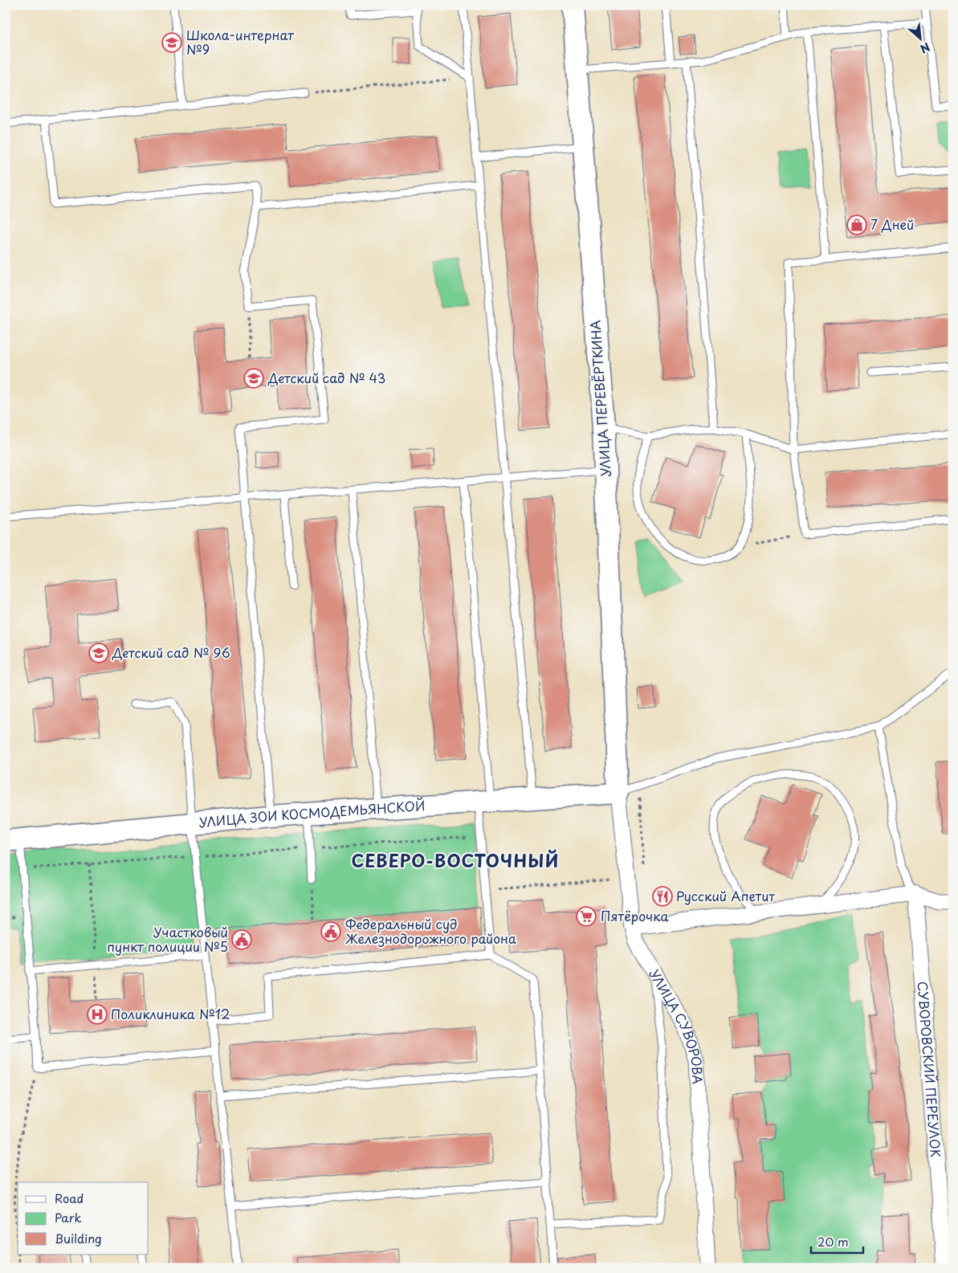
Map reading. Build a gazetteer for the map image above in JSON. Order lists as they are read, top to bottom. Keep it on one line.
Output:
{"streets":{"street":["УЛИЦА ПЕРЕВЁРТКИНА","УЛИЦА ЗОИ КОСМОДЕМЬЯНСКОЙ","УЛИЦА СУВОРОВА","СУВОРОВСКИЙ ПЕРЕУЛОК"]},"crossings":[["УЛИЦА ПЕРЕВЁРТКИНА","УЛИЦА ЗОИ КОСМОДЕМЬЯНСКОЙ"],["УЛИЦА ПЕРЕВЁРТКИНА","УЛИЦА СУВОРОВА"],["УЛИЦА ЗОИ КОСМОДЕМЬЯНСКОЙ","УЛИЦА СУВОРОВА"]],"districts":["СЕВЕРО-ВОСТОЧНЫЙ"],"places":{"school or university":["Школа-интернат №9","Детский сад № 43","Детский сад № 96"],"shop":["7 Дней"],"restaurant":["Русский Апетит"],"supermarket":["Пятёрочка"],"public building":["Федеральный суд Железнодорожного района","Участковый пункт полиции №5"],"hospital":["Поликлиника №12"]},"legend":["Road","Park","Building"],"scale_bar":"20 m","north":"bottom right"}
